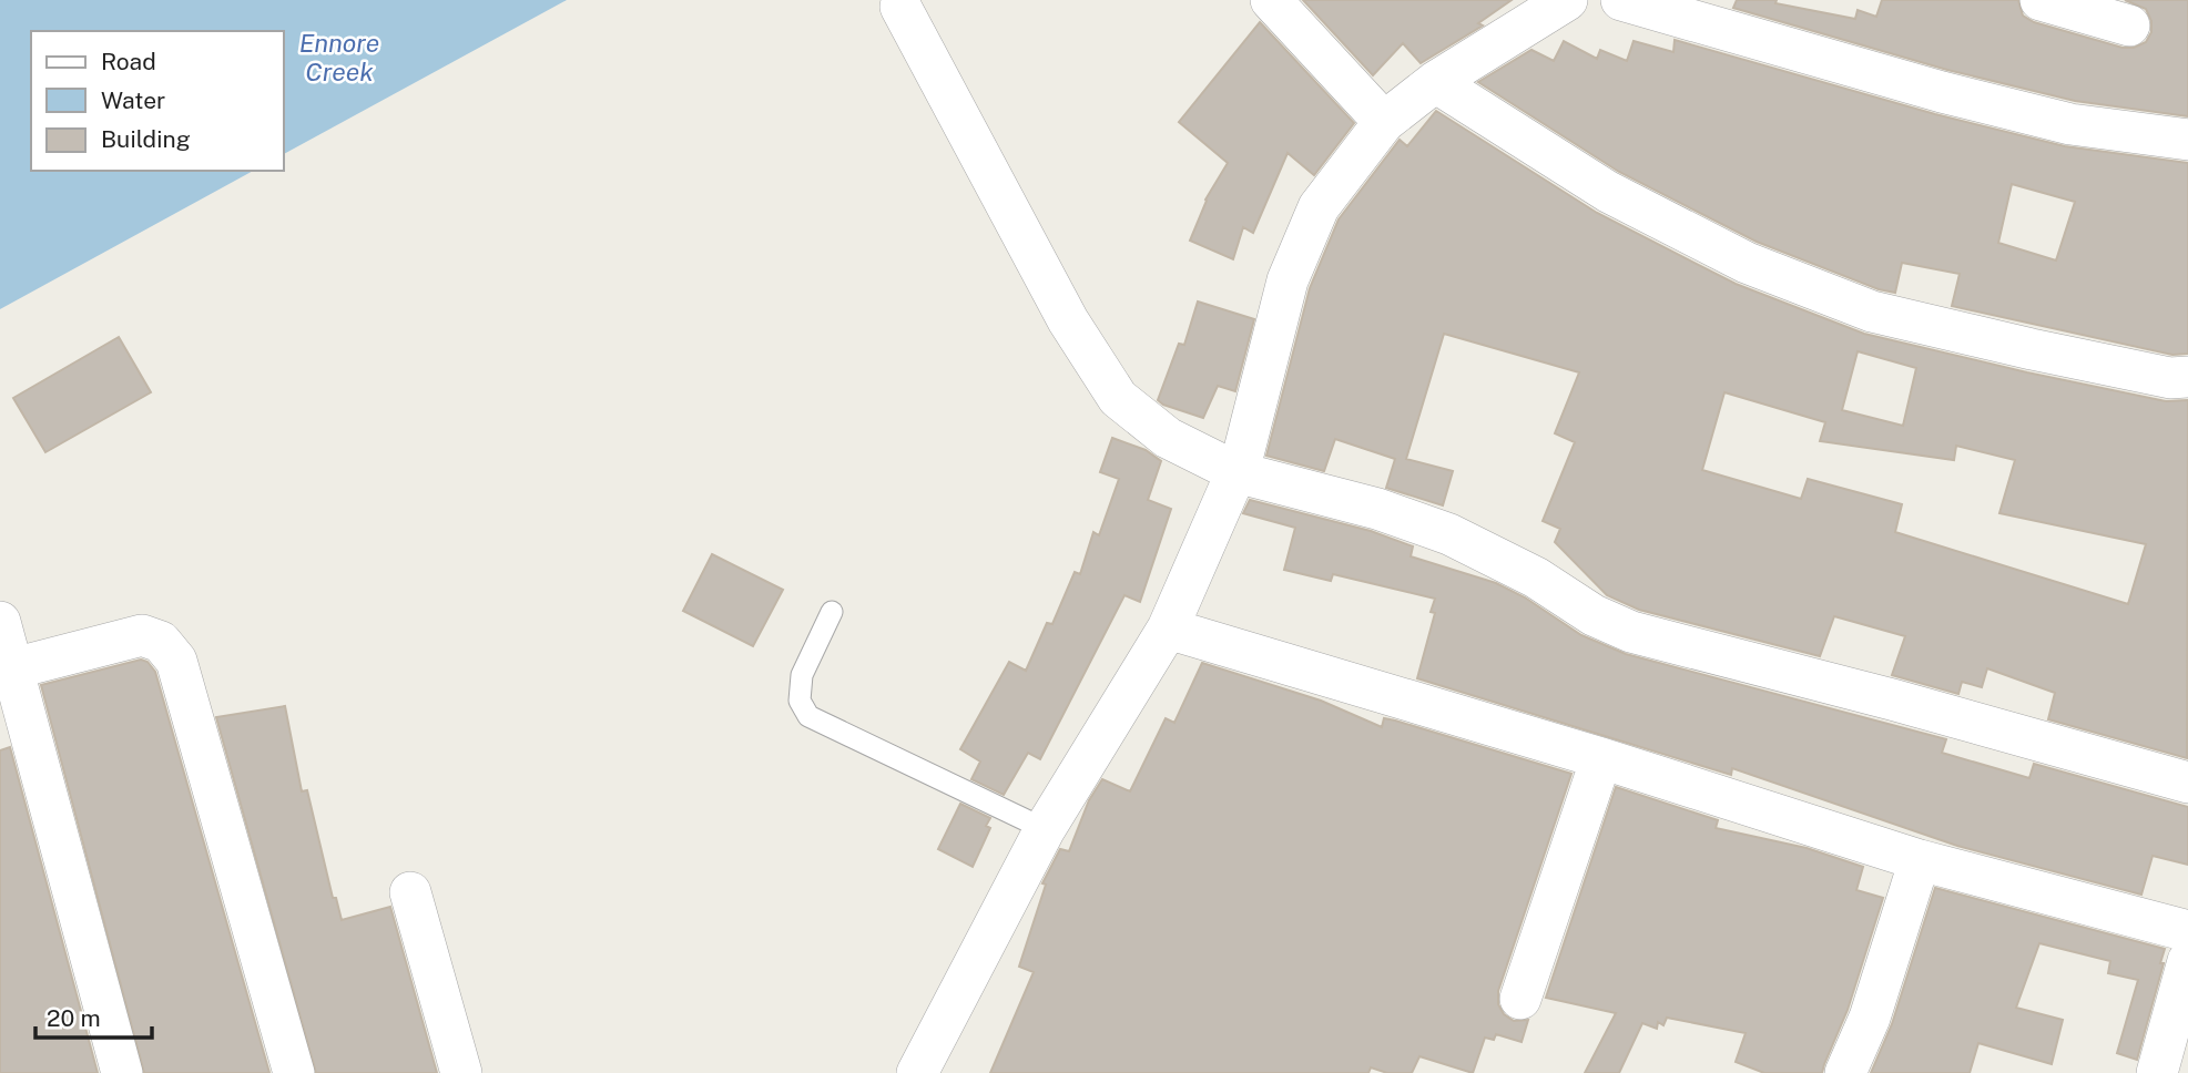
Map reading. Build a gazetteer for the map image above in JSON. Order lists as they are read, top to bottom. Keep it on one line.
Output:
{"water":["Ennore Creek"],"legend":["Road","Water","Building"],"scale_bar":"20 m"}
